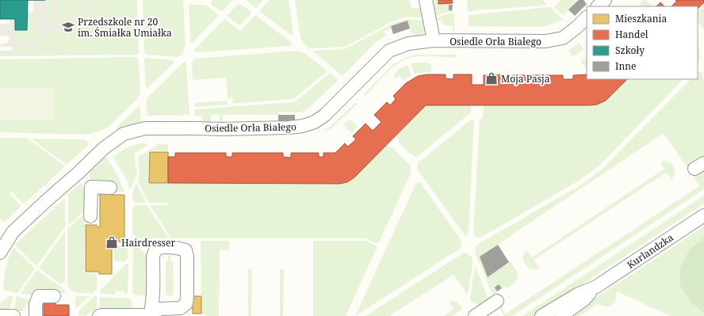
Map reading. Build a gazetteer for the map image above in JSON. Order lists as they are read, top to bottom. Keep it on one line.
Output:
{"streets":{"street":["Osiedle Orła Białego","Kurlandzka"]},"places":{"school or university":["Przedszkole nr 20 im. Śmiałka Umiałka"],"shop":["Moja Pasja","Hairdresser"]},"legend":["Mieszkania","Handel","Szkoły","Inne"]}
